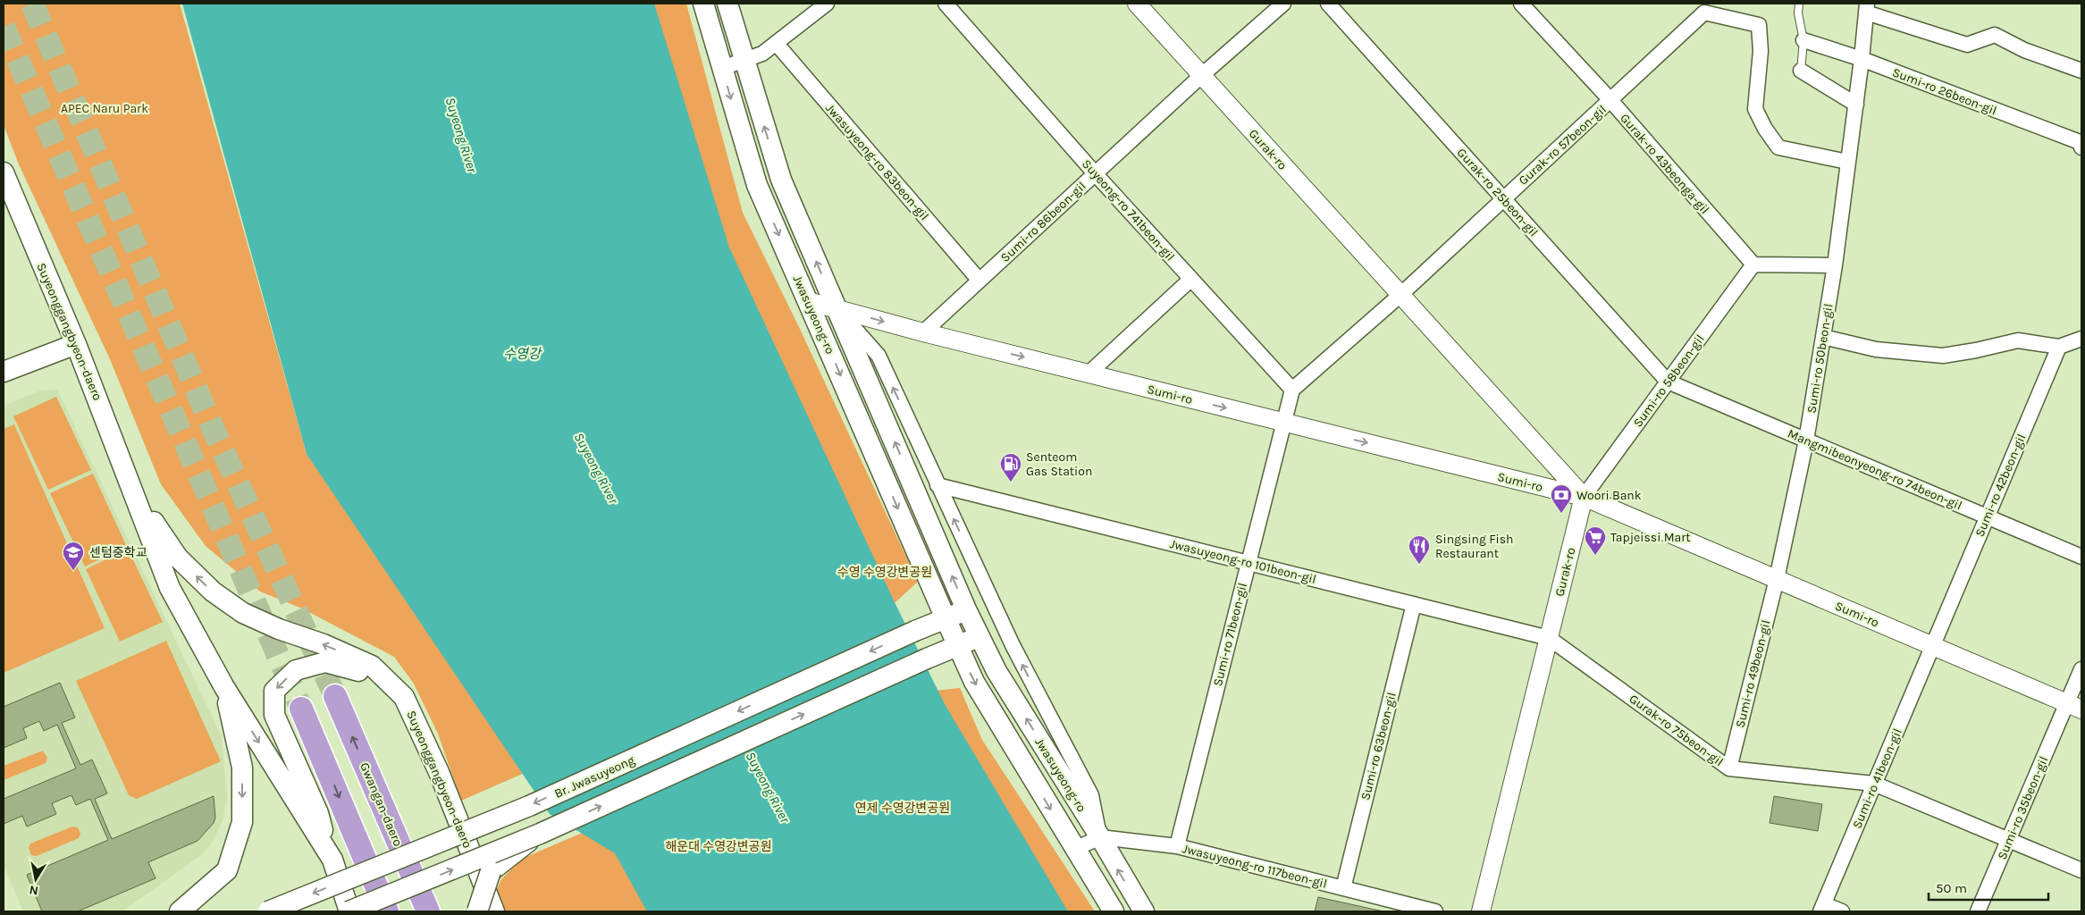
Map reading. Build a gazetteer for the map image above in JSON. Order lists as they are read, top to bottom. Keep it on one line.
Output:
{"streets":{"highway":["Gwangan-daero"],"main road":["Jwasuyeong-ro","Suyeonggangbyeon-daero","Br. Jwasuyeong"],"street":["Sumi-ro 26beon-gil","Gurak-ro 57beon-gil","Gurak-ro","Jwasuyeong-ro 83beon-gil","Gurak-ro 43beonga-gil","Gurak-ro 25beon-gil","Suyeong-ro 741beon-gil","Sumi-ro 86beon-gil","Sumi-ro 50beon-gil","Sumi-ro 58beon-gil","Sumi-ro","Mangmibeonyeong-ro 74beon-gil","Sumi-ro 42beon-gil","Jwasuyeong-ro 101beon-gil","Sumi-ro 71beon-gil","Sumi-ro 49beon-gil","Gurak-ro 75beon-gil","Sumi-ro 63beon-gil","Sumi-ro 41beon-gil","Sumi-ro 35beon-gil","Jwasuyeong-ro 117beon-gil"]},"crossings":[["Sumi-ro 26beon-gil","Sumi-ro 50beon-gil"],["Gurak-ro 57beon-gil","Gurak-ro"],["Gurak-ro 57beon-gil","Gurak-ro 43beonga-gil"],["Gurak-ro 57beon-gil","Gurak-ro 25beon-gil"],["Gurak-ro 57beon-gil","Sumi-ro 50beon-gil"],["Gurak-ro","Sumi-ro 86beon-gil"],["Gurak-ro","Sumi-ro 58beon-gil"],["Gurak-ro","Sumi-ro"],["Gurak-ro","Jwasuyeong-ro 101beon-gil"],["Gurak-ro","Gurak-ro 75beon-gil"],["Jwasuyeong-ro 83beon-gil","Sumi-ro 86beon-gil"],["Gurak-ro 43beonga-gil","Sumi-ro 58beon-gil"],["Gurak-ro 25beon-gil","Sumi-ro 58beon-gil"],["Gurak-ro 25beon-gil","Mangmibeonyeong-ro 74beon-gil"],["Suyeong-ro 741beon-gil","Sumi-ro 86beon-gil"],["Sumi-ro 86beon-gil","Sumi-ro"],["Jwasuyeong-ro","Sumi-ro"],["Jwasuyeong-ro","Br. Jwasuyeong"],["Jwasuyeong-ro","Jwasuyeong-ro 117beon-gil"],["Sumi-ro 50beon-gil","Sumi-ro"],["Sumi-ro 50beon-gil","Mangmibeonyeong-ro 74beon-gil"],["Sumi-ro 50beon-gil","Sumi-ro 49beon-gil"],["Sumi-ro 58beon-gil","Sumi-ro"],["Sumi-ro 58beon-gil","Mangmibeonyeong-ro 74beon-gil"],["Sumi-ro","Sumi-ro 42beon-gil"],["Sumi-ro","Sumi-ro 71beon-gil"],["Sumi-ro","Sumi-ro 49beon-gil"],["Sumi-ro","Sumi-ro 41beon-gil"],["Sumi-ro","Sumi-ro 35beon-gil"],["Mangmibeonyeong-ro 74beon-gil","Sumi-ro 42beon-gil"],["Sumi-ro 42beon-gil","Sumi-ro 41beon-gil"],["Jwasuyeong-ro 101beon-gil","Sumi-ro 71beon-gil"],["Jwasuyeong-ro 101beon-gil","Gurak-ro 75beon-gil"],["Jwasuyeong-ro 101beon-gil","Sumi-ro 63beon-gil"],["Sumi-ro 71beon-gil","Jwasuyeong-ro 117beon-gil"],["Sumi-ro 49beon-gil","Gurak-ro 75beon-gil"],["Gurak-ro 75beon-gil","Sumi-ro 41beon-gil"],["Gurak-ro 75beon-gil","Sumi-ro 35beon-gil"],["Sumi-ro 63beon-gil","Jwasuyeong-ro 117beon-gil"]],"one_way":["Sumi-ro"],"water":["Suyeong River","수영강"],"parks":["APEC Naru Park","수영 수영강변공원","연제 수영강변공원","해운대 수영강변공원"],"places":{"fuel station":["Senteom Gas Station"],"bank":["Woori Bank"],"supermarket":["Tapjeissi Mart"],"restaurant":["Singsing Fish Restaurant"],"school or university":["센텀중학교"]},"scale_bar":"50 m","north":"bottom"}
